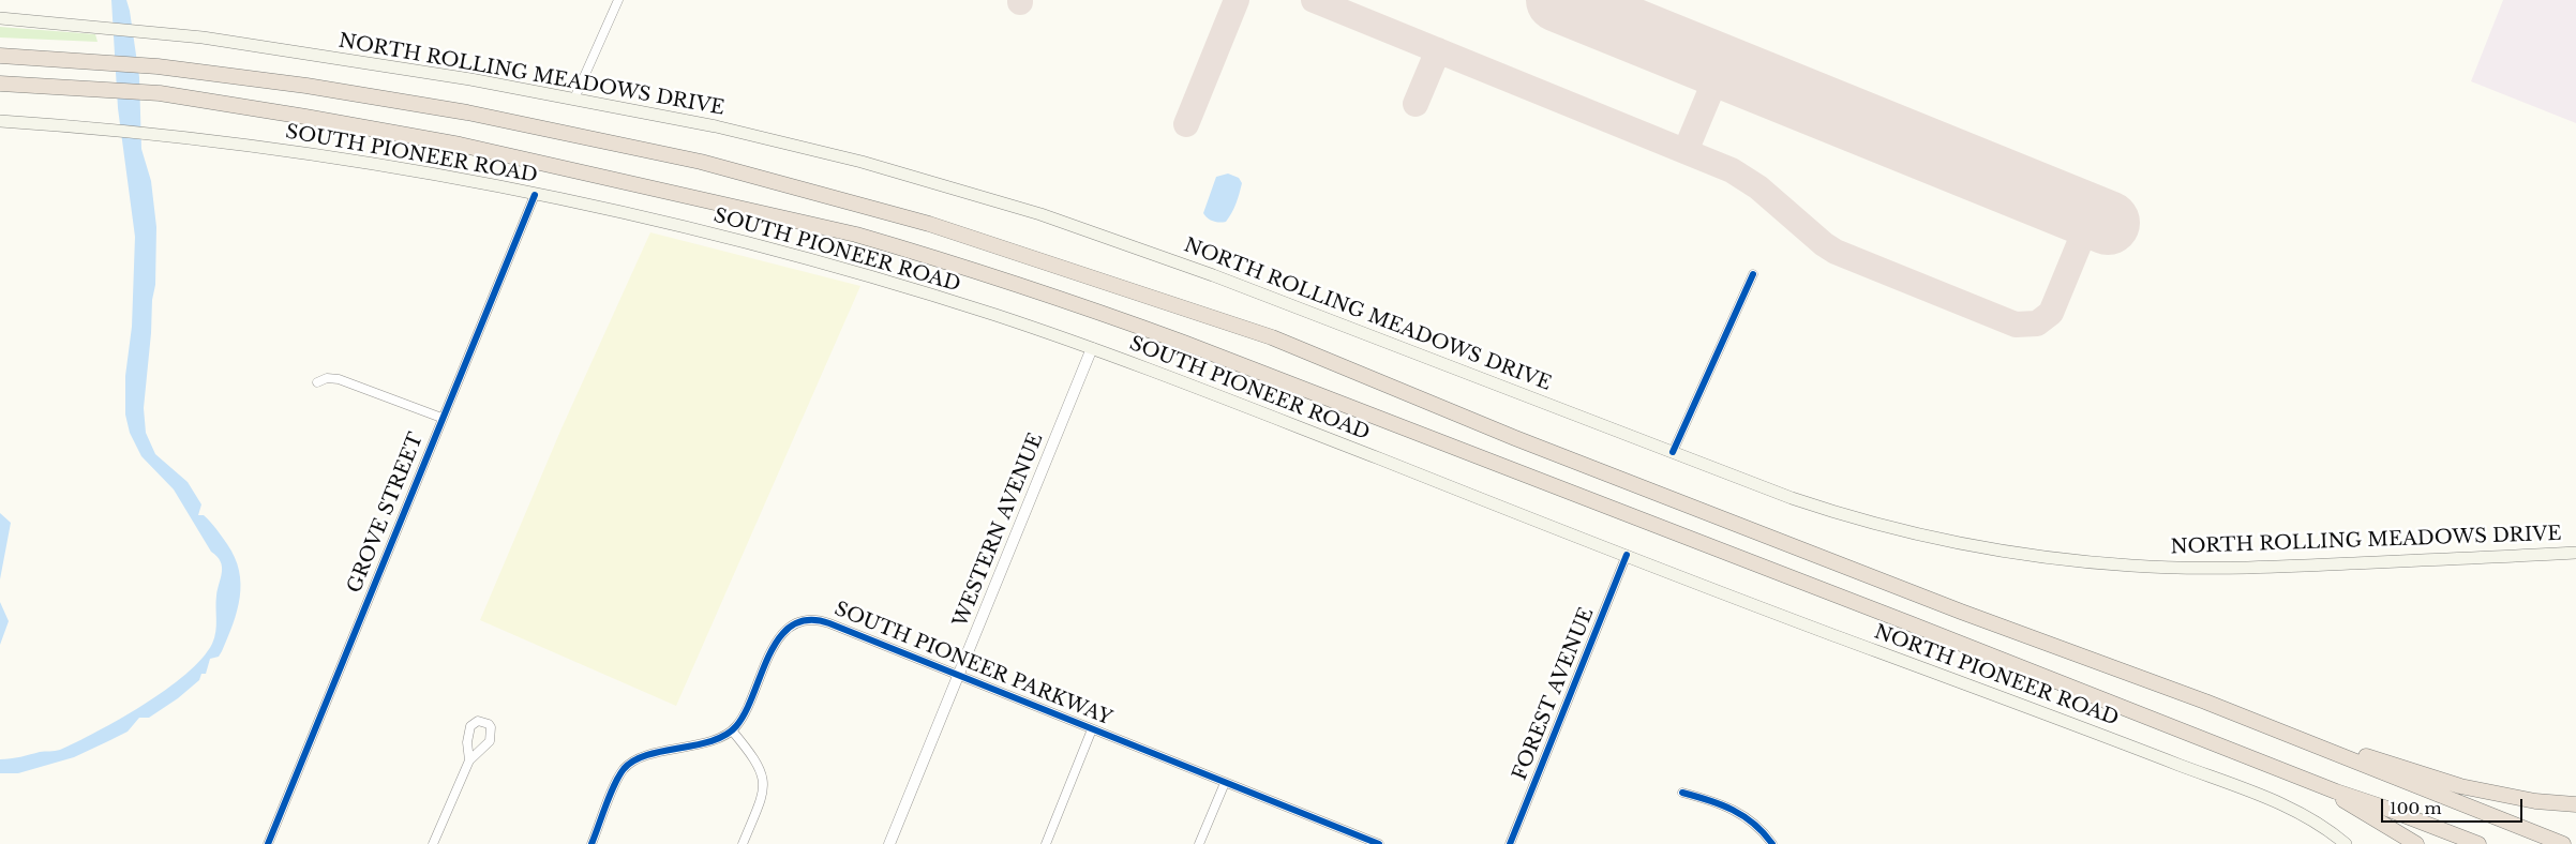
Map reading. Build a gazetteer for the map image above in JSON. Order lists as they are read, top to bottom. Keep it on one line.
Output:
{"streets":{"main road":["NORTH ROLLING MEADOWS DRIVE","SOUTH PIONEER ROAD","NORTH PIONEER ROAD"],"street":["GROVE STREET","WESTERN AVENUE","SOUTH PIONEER PARKWAY","FOREST AVENUE"]},"crossings":[["SOUTH PIONEER ROAD","GROVE STREET"],["SOUTH PIONEER ROAD","WESTERN AVENUE"],["SOUTH PIONEER ROAD","NORTH PIONEER ROAD"],["SOUTH PIONEER ROAD","FOREST AVENUE"],["WESTERN AVENUE","SOUTH PIONEER PARKWAY"],["NORTH PIONEER ROAD","FOREST AVENUE"]],"scale_bar":"100 m"}
